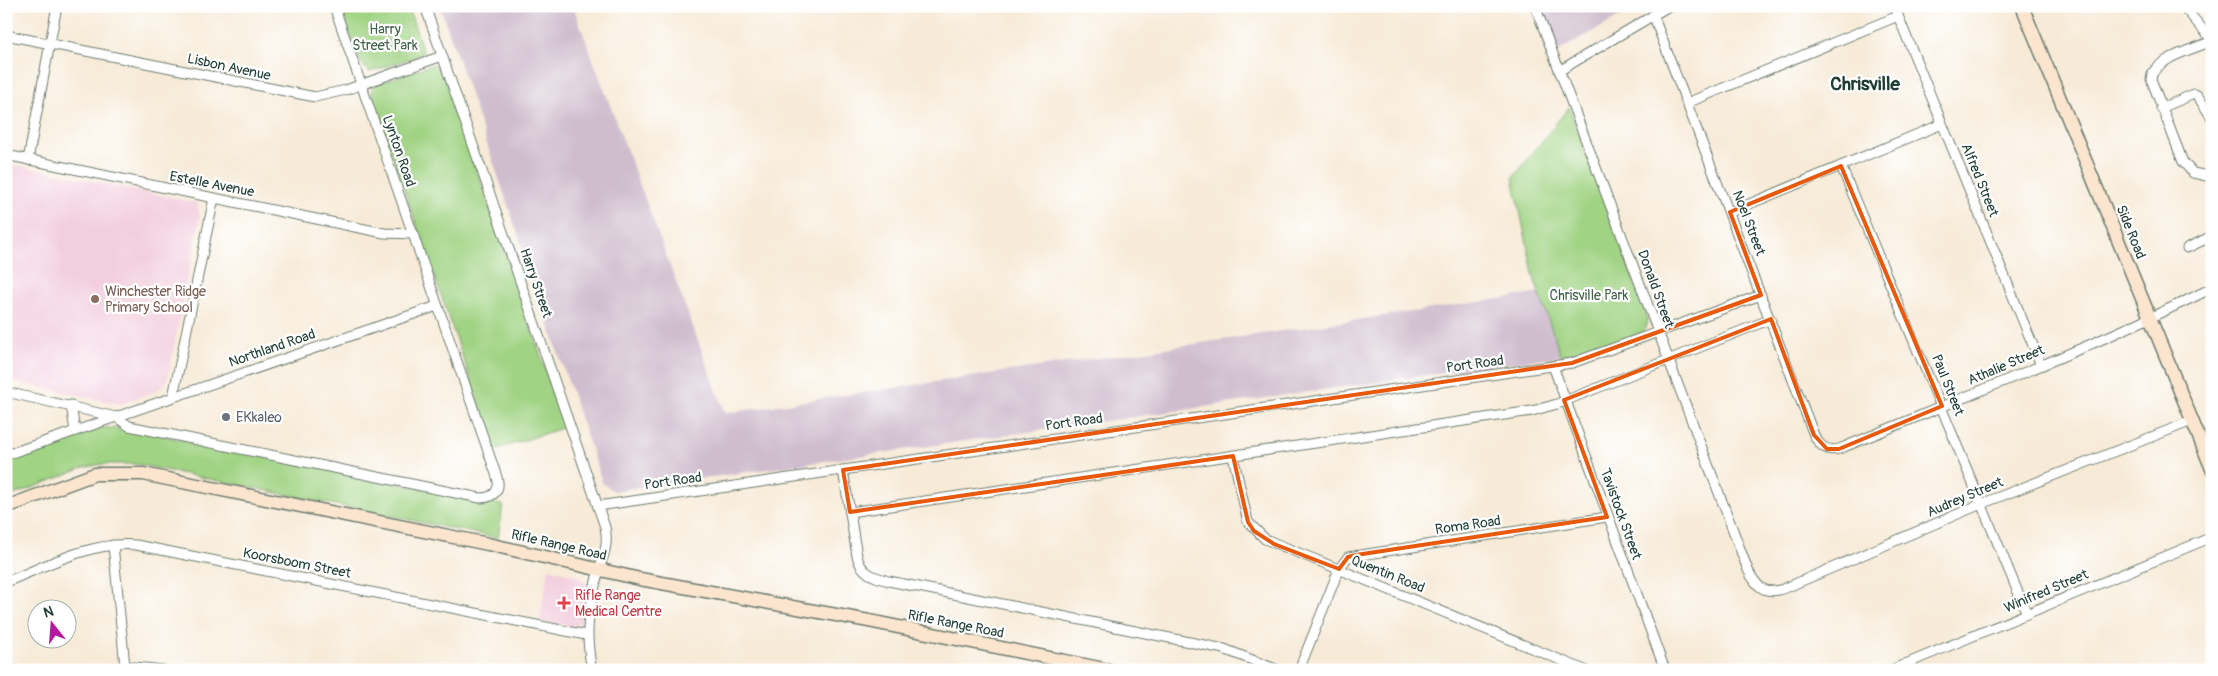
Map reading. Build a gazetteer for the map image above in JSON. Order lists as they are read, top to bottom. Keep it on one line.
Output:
{"streets":{"main road":["Side Road","Rifle Range Road"],"street":["Lisbon Avenue","Lynton Road","Alfred Street","Estelle Avenue","Noel Street","Harry Street","Donald Street","Northland Road","Port Road","Athalie Street","Paul Street","Audrey Street","Tavistock Street","Roma Road","Koorsboom Street","Quentin Road","Winifred Street"]},"crossings":[["Lisbon Avenue","Lynton Road"],["Lisbon Avenue","Harry Street"],["Lynton Road","Estelle Avenue"],["Lynton Road","Northland Road"],["Alfred Street","Athalie Street"],["Noel Street","Port Road"],["Noel Street","Athalie Street"],["Side Road","Athalie Street"],["Side Road","Audrey Street"],["Harry Street","Port Road"],["Harry Street","Rifle Range Road"],["Harry Street","Koorsboom Street"],["Donald Street","Port Road"],["Donald Street","Audrey Street"],["Port Road","Tavistock Street"],["Port Road","Rifle Range Road"],["Athalie Street","Paul Street"],["Paul Street","Audrey Street"],["Paul Street","Winifred Street"],["Tavistock Street","Roma Road"],["Roma Road","Quentin Road"]],"districts":["Chrisville"],"parks":["Harry Street Park","Chrisville Park"],"places":{"other":["Winchester Ridge Primary School","EKkaleo"],"health":["Rifle Range Medical Centre"]},"north":"top"}
